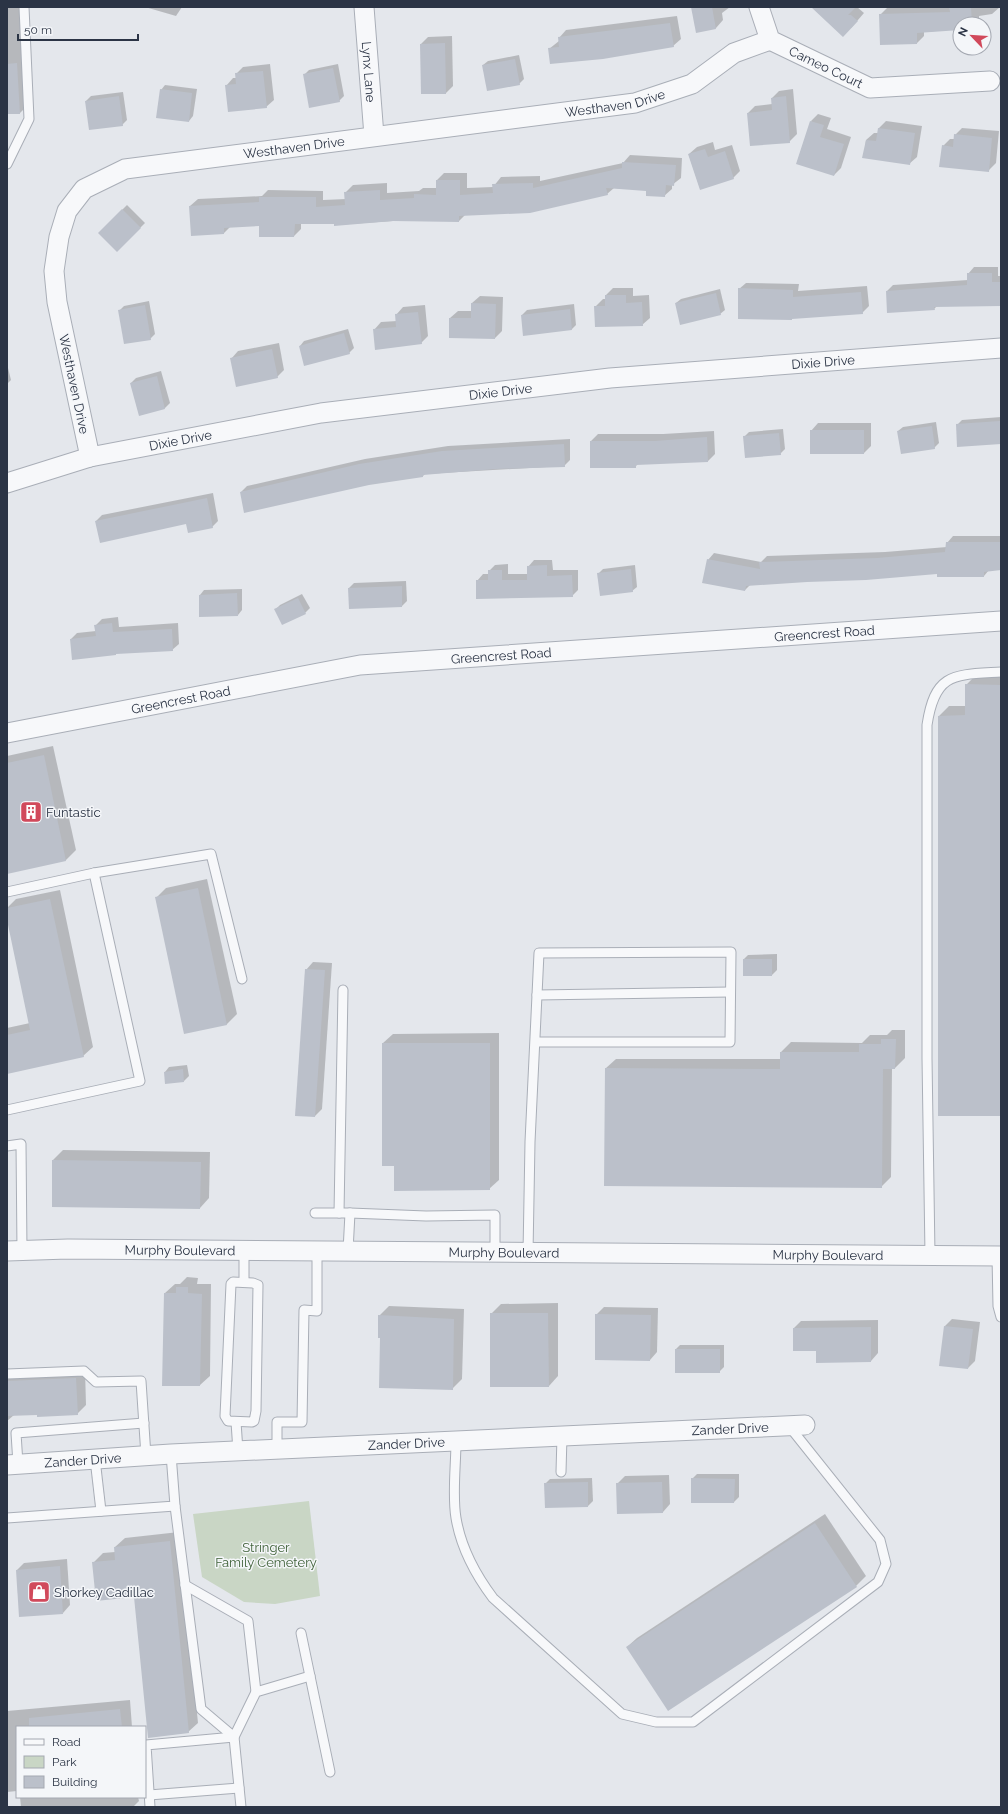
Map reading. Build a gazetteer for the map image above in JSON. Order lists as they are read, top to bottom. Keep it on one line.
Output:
{"streets":{"street":["Cameo Court","Lynx Lane","Westhaven Drive","Dixie Drive","Greencrest Road","Murphy Boulevard","Zander Drive"]},"crossings":[["Cameo Court","Westhaven Drive"],["Lynx Lane","Westhaven Drive"],["Westhaven Drive","Dixie Drive"]],"parks":["Stringer Family Cemetery"],"places":{"building":["Funtastic"],"shop":["Shorkey Cadillac"]},"legend":["Road","Park","Building"],"scale_bar":"50 m","north":"top left"}
